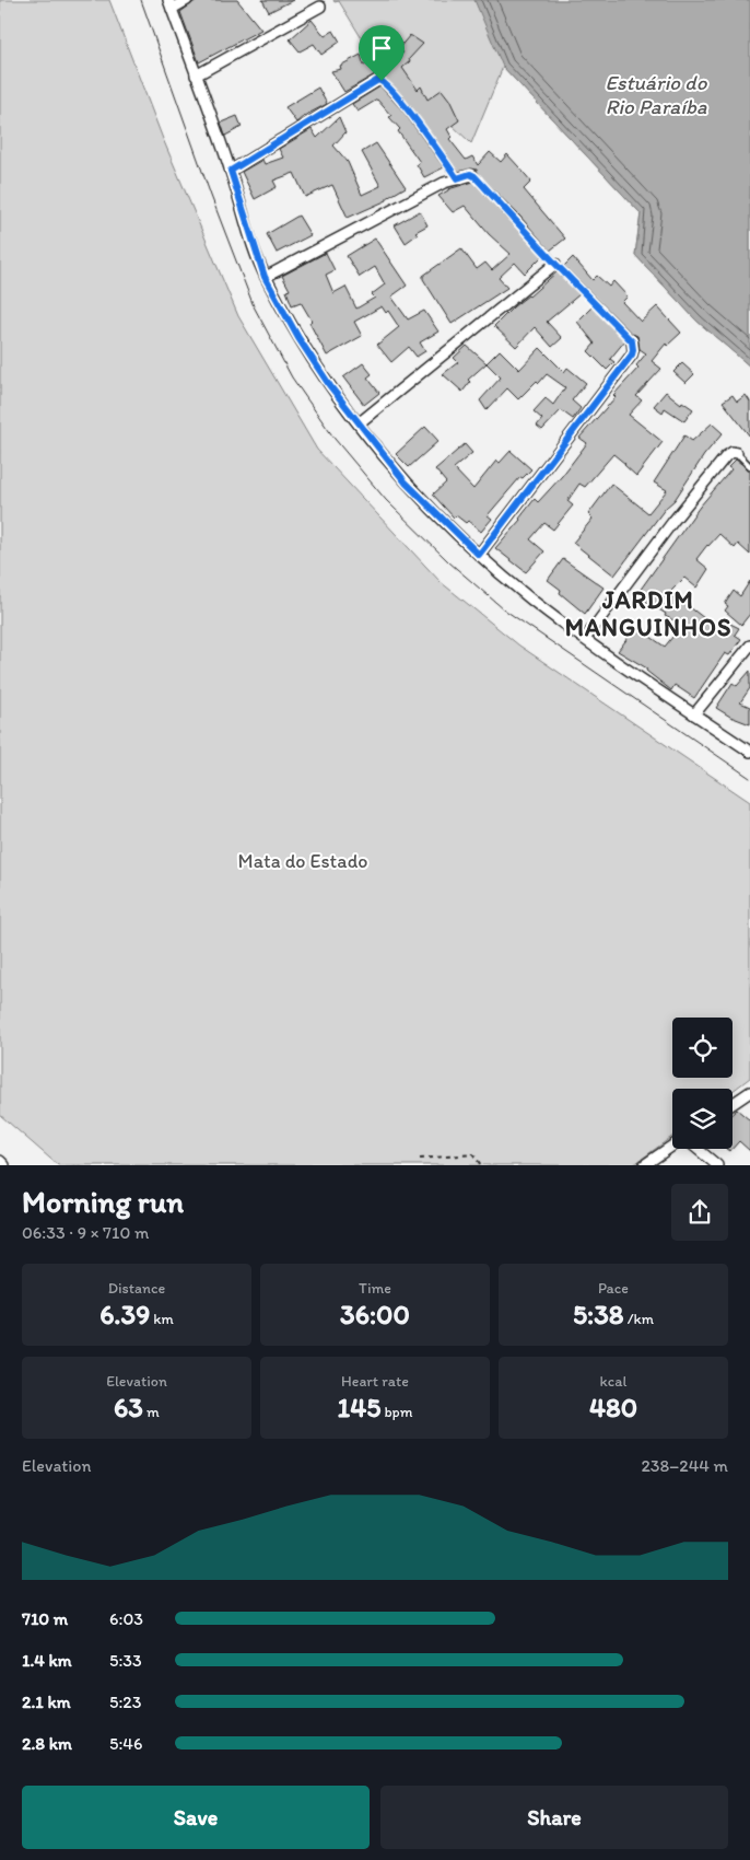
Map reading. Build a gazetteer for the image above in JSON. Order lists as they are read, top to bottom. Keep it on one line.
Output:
{"districts":["JARDIM MANGUINHOS"],"water":["Estuário do Rio Paraíba"],"parks":["Mata do Estado"],"page":{"heading":["Morning run","06:33 · 9 × 710 m"],"stats":[["Distance","6.39 km"],["Time","36:00"],["Pace","5:38 /km"],["Elevation","63 m"],["Heart rate","145 bpm"],["kcal","480"]],"chart":["Elevation","238–244 m"],"list":[{"name":"710 m","note":"6:03"},{"name":"1.4 km","note":"5:33"},{"name":"2.1 km","note":"5:23"},{"name":"2.8 km","note":"5:46"}],"buttons":["Save","Share"]}}
